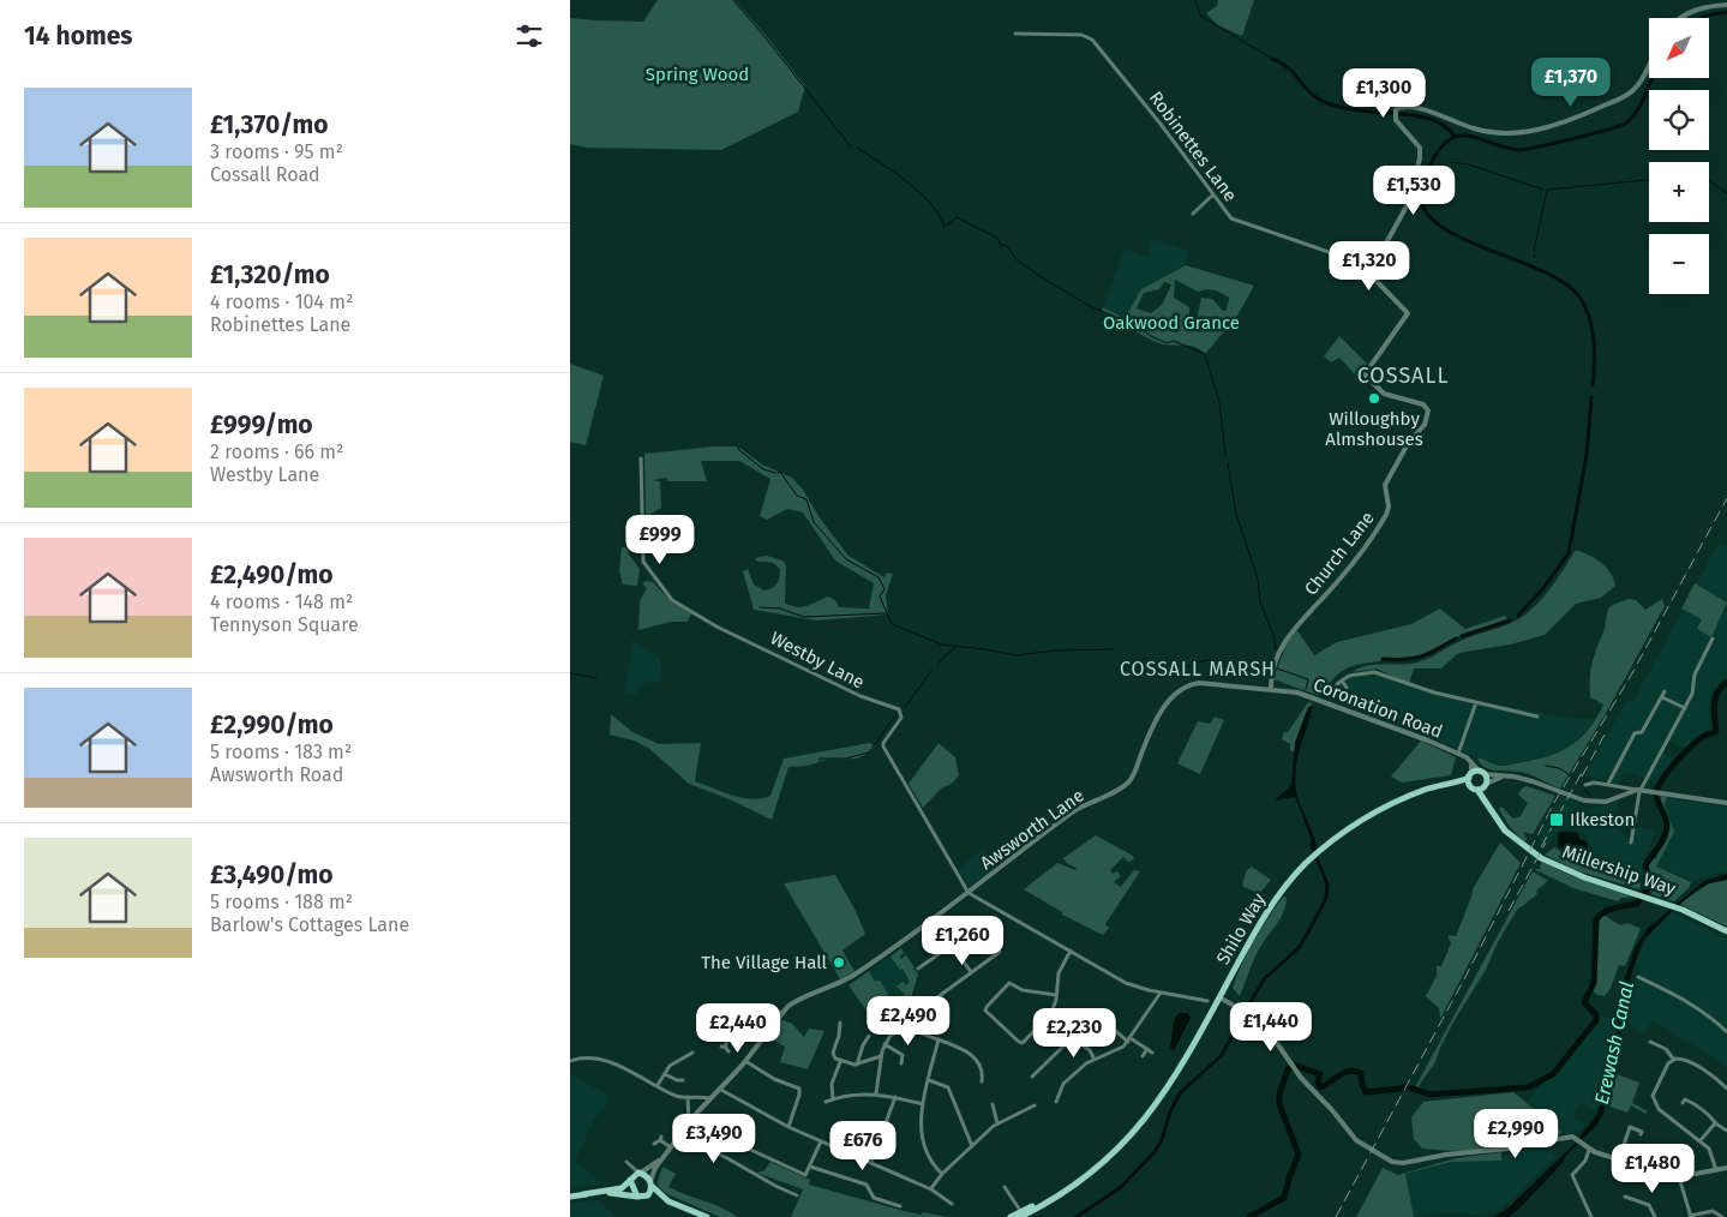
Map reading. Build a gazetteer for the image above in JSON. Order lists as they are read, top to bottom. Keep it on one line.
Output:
{"streets":{"main road":["Millership Way","Shilo Way"],"street":["Robinettes Lane","Church Lane","Westby Lane","Coronation Road","Awsworth Lane"]},"crossings":[["Robinettes Lane","Church Lane"],["Church Lane","Coronation Road"],["Church Lane","Awsworth Lane"],["Westby Lane","Awsworth Lane"],["Coronation Road","Awsworth Lane"],["Coronation Road","Millership Way"],["Coronation Road","Shilo Way"],["Millership Way","Shilo Way"]],"districts":["COSSALL","COSSALL MARSH"],"water":["Erewash Canal"],"parks":["Spring Wood","Oakwood Grance"],"places":{"other":["Willoughby Almshouses","The Village Hall"],"transit":["Ilkeston"]},"north":"bottom left","page":{"heading":"14 homes","map_buttons":["+","−"],"price":["£1,370","£1,300","£1,530","£1,320","£999","£1,260","£2,490","£1,440","£2,440","£2,230","£2,990","£3,490","£676","£1,480"],"list":[{"name":"£1,370/mo","note":"3 rooms · 95 m² · Cossall Road"},{"name":"£1,320/mo","note":"4 rooms · 104 m² · Robinettes Lane"},{"name":"£999/mo","note":"2 rooms · 66 m² · Westby Lane"},{"name":"£2,490/mo","note":"4 rooms · 148 m² · Tennyson Square"},{"name":"£2,990/mo","note":"5 rooms · 183 m² · Awsworth Road"},{"name":"£3,490/mo","note":"5 rooms · 188 m² · Barlow's Cottages Lane"}]}}
